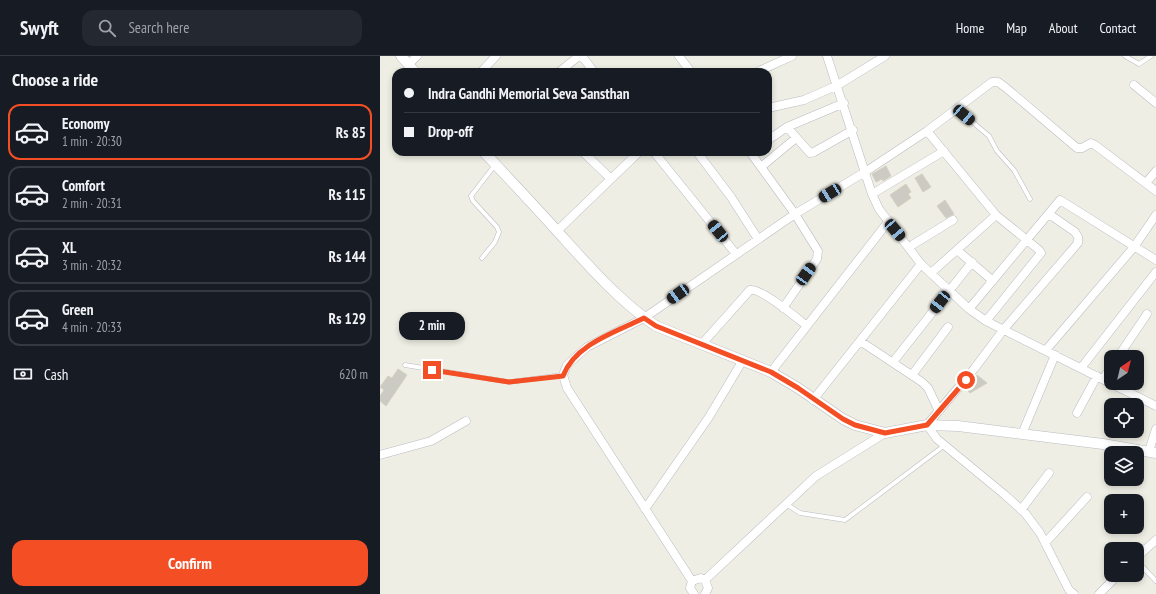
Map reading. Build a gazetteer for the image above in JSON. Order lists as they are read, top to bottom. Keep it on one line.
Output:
{"north":"top right","page":{"header":"Swyft","search":"Search here","nav":["Home","Map","About","Contact"],"heading":"Choose a ride","banner":["Indra Gandhi Memorial Seva Sansthan","Drop-off"],"list":[{"name":"Economy","note":"1 min · 20:30","value":"Rs 85"},{"name":"Comfort","note":"2 min · 20:31","value":"Rs 115"},{"name":"XL","note":"3 min · 20:32","value":"Rs 144"},{"name":"Green","note":"4 min · 20:33","value":"Rs 129"}],"bubble":"2 min","map_buttons":["+","−"],"pay":["Cash","620 m"],"buttons":"Confirm"}}
